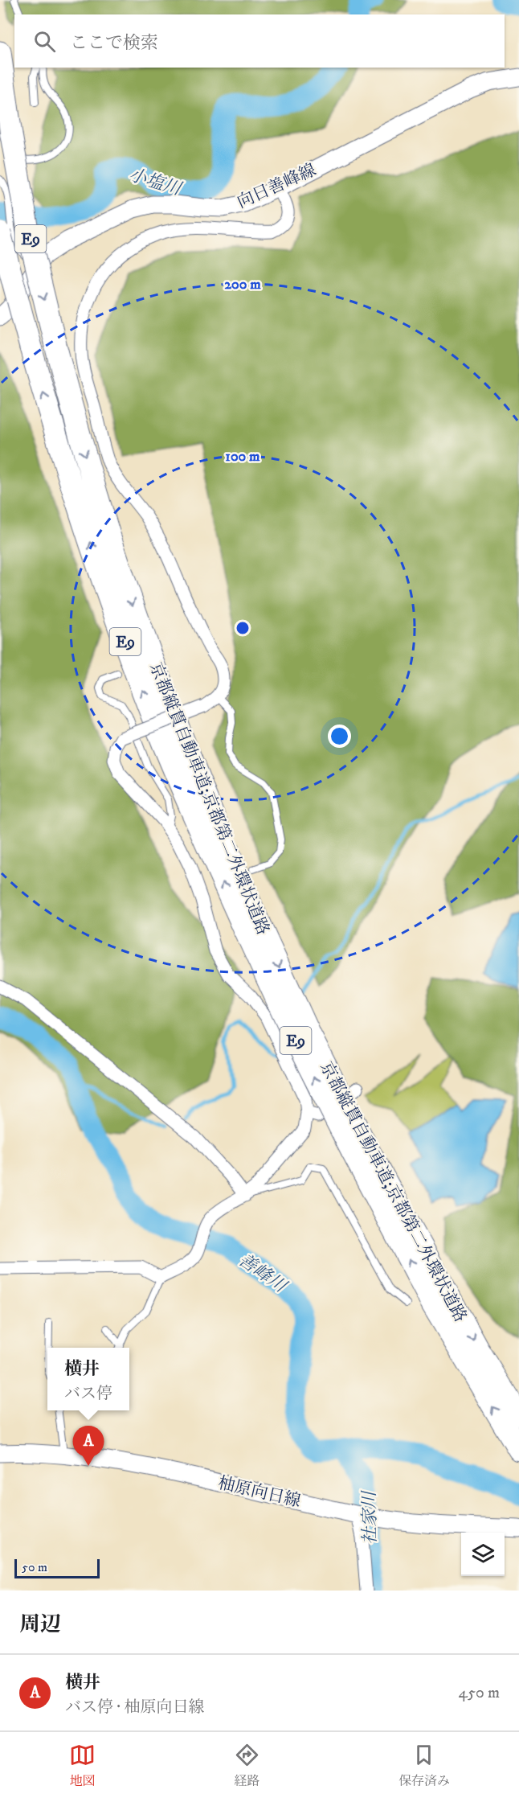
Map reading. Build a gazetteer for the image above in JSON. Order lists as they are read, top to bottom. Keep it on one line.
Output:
{"streets":{"highway":["E9","京都縦貫自動車道;京都第二外環状道路"],"main road":["向日善峰線","柚原向日線"]},"water":["小塩川","善峰川","社家川"],"scale_bar":"50 m","page":{"search":"ここで検索","popup":["横井","バス停"],"pins":"A","scale":"50 m","heading":"周辺","list":[{"mark":"A","name":"横井","note":"バス停 · 柚原向日線","value":"450 m"}],"nav":["地図","経路","保存済み"]},"rings":["200 m","100 m"]}
